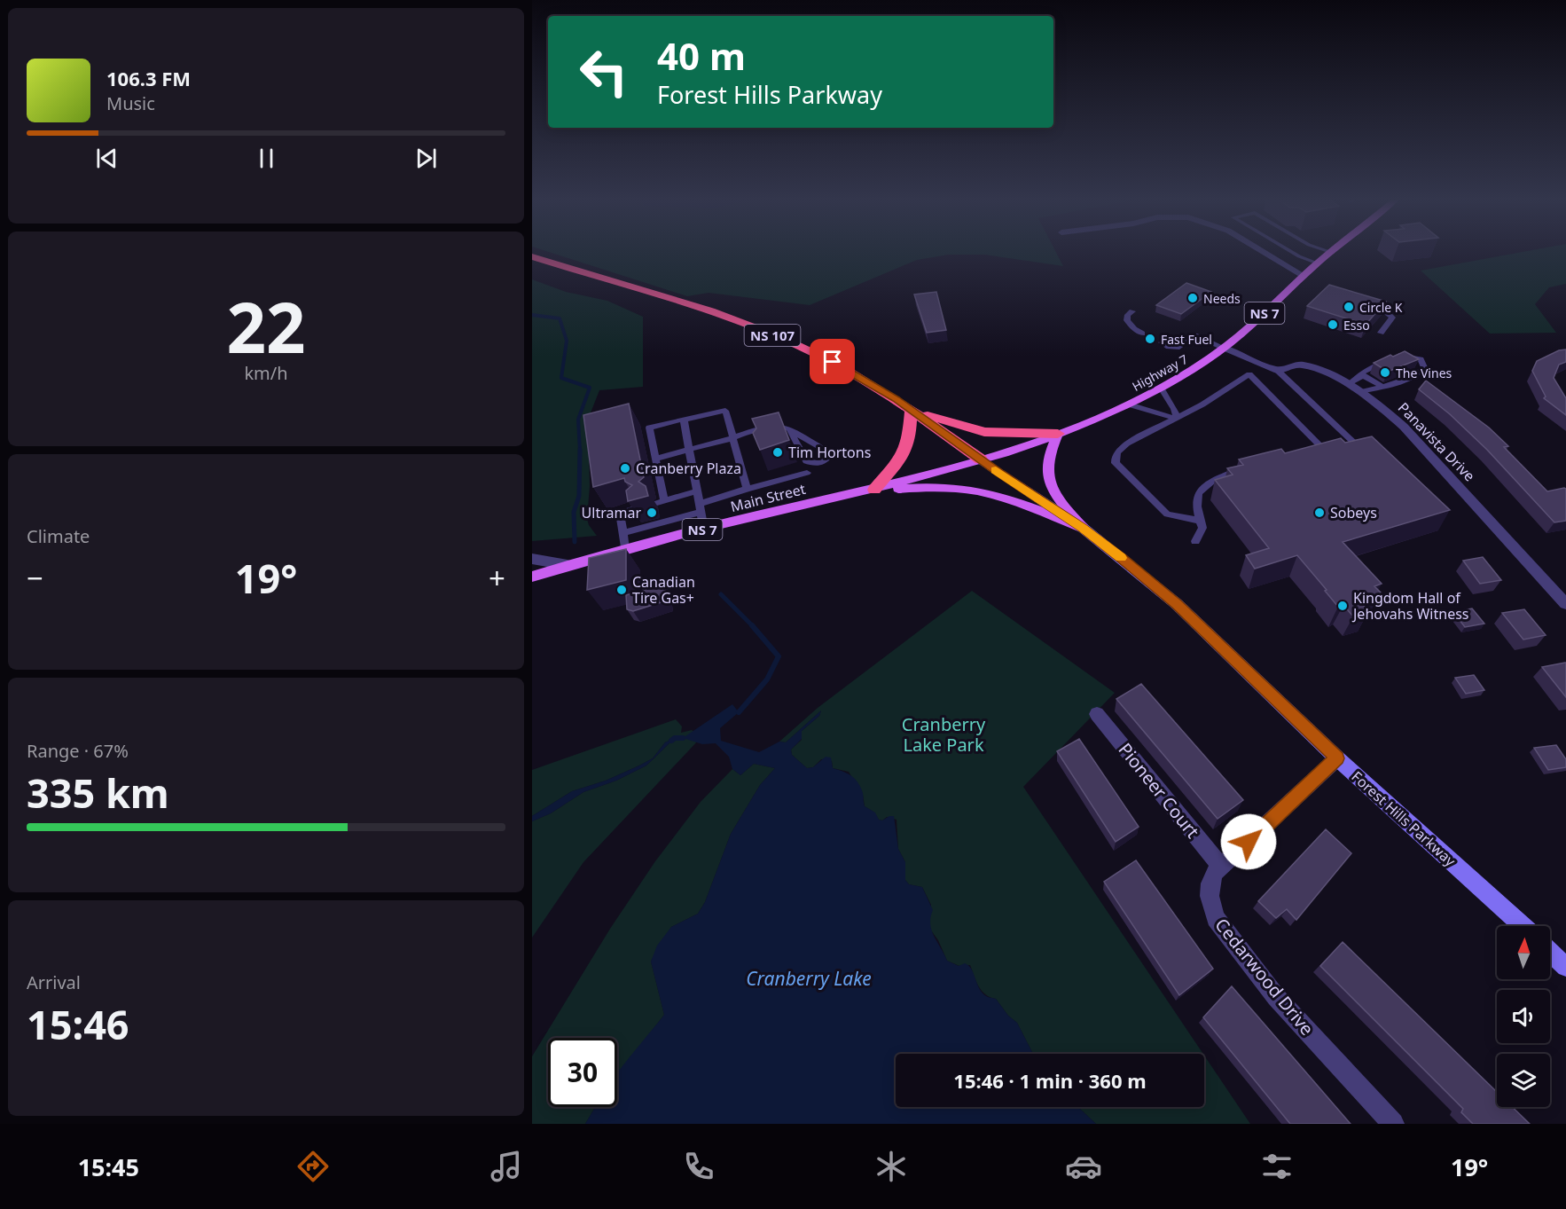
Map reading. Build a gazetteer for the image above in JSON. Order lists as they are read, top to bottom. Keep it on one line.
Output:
{"streets":{"highway":["NS 107"],"main road":["NS 7","Highway 7","Main Street","Forest Hills Parkway"],"street":["Panavista Drive","Pioneer Court","Cedarwood Drive"]},"crossings":[["NS 107","Highway 7"],["NS 107","Main Street"],["NS 107","Forest Hills Parkway"],["Highway 7","Main Street"],["Highway 7","Forest Hills Parkway"],["Main Street","Forest Hills Parkway"],["Pioneer Court","Cedarwood Drive"],["Forest Hills Parkway","Cedarwood Drive"]],"water":["Cranberry Lake"],"parks":["Cranberry Lake Park"],"places":["Needs","Circle K","Esso","Fast Fuel","The Vines","Tim Hortons","Cranberry Plaza","Ultramar","Sobeys","Canadian Tire Gas+","Kingdom Hall of Jehovahs Witness"],"north":"top","page":{"turn":["40 m","Forest Hills Parkway"],"song":["106.3 FM","Music"],"tile":[["22","km/h"],"Climate",["Range · 67%","335 km"],["Arrival","15:46"]],"heat":["−","19°","+"],"limit":"30","trip":"15:46 · 1 min · 360 m","tabs":["15:45","19°"]}}
